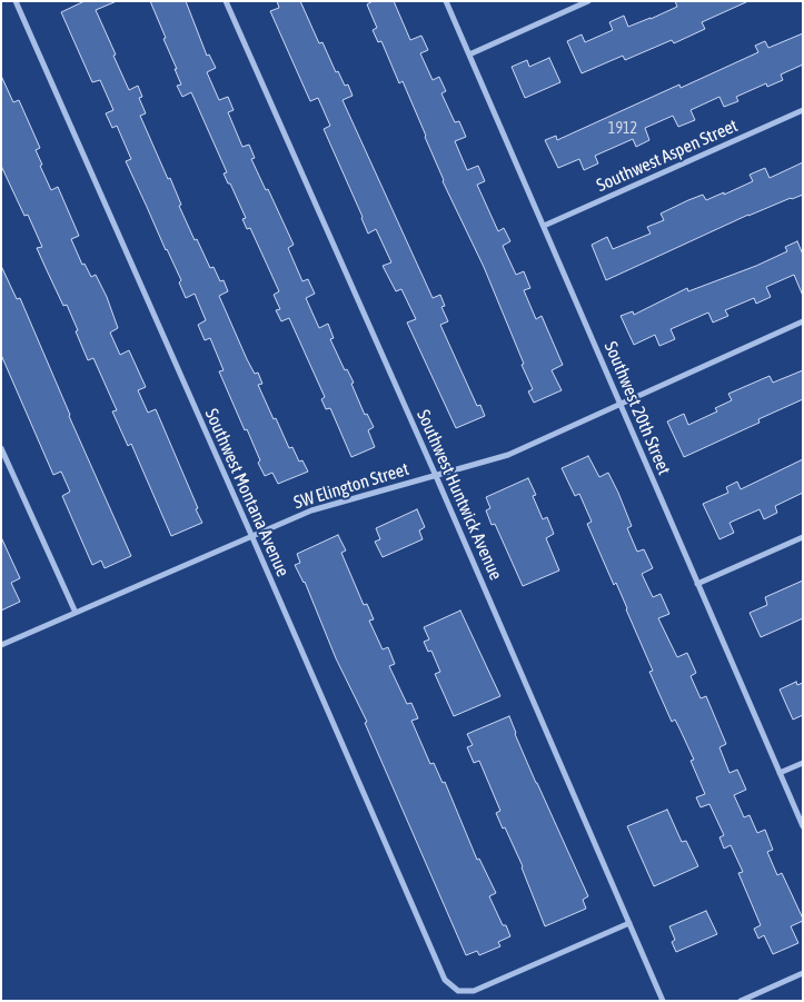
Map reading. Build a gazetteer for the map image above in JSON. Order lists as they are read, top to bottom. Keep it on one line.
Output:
{"streets":{"street":["Southwest Aspen Street","Southwest 20th Street","SW Elington Street","Southwest Montana Avenue","Southwest Huntwick Avenue"]},"crossings":[["Southwest Aspen Street","Southwest 20th Street"],["Southwest 20th Street","SW Elington Street"],["SW Elington Street","Southwest Montana Avenue"],["SW Elington Street","Southwest Huntwick Avenue"],["Southwest Montana Avenue","Southwest Huntwick Avenue"]],"house_numbers":["1912"]}
